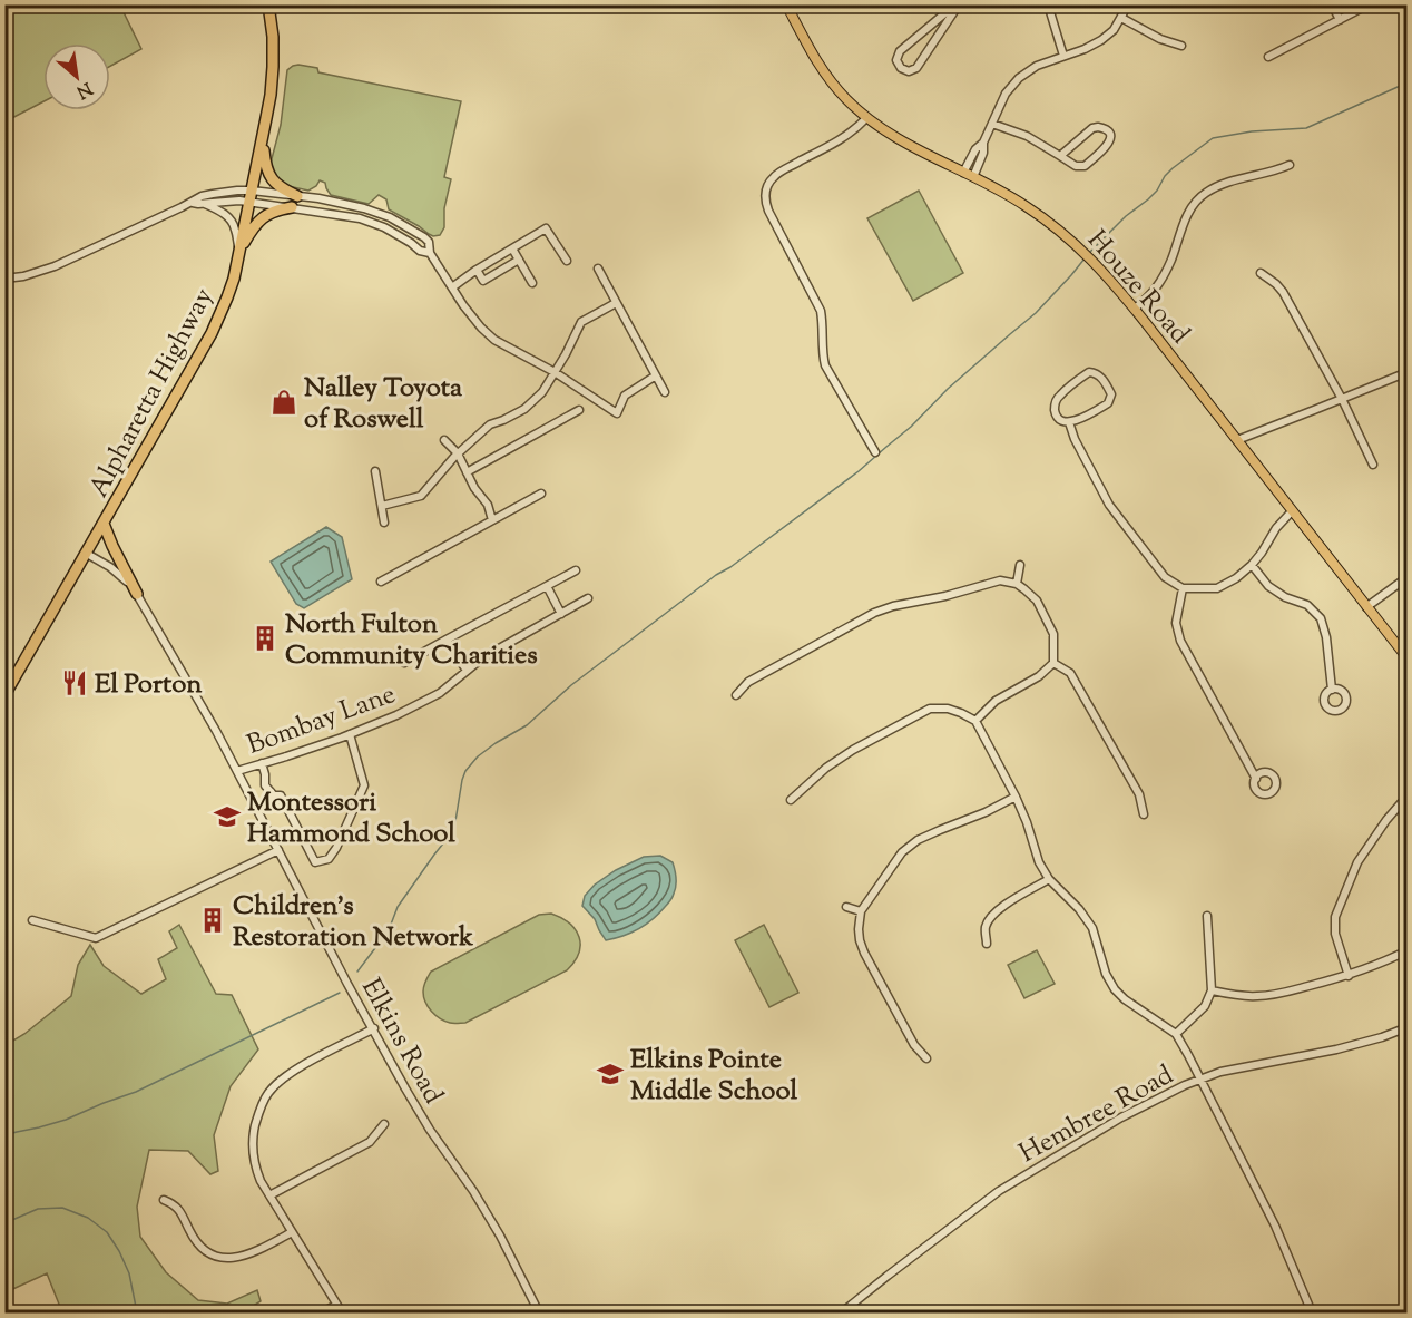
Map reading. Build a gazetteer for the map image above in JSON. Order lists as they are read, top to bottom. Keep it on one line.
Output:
{"streets":{"highway":["Alpharetta Highway"],"main road":["Houze Road"],"street":["Bombay Lane","Elkins Road","Hembree Road"]},"crossings":[["Alpharetta Highway","Elkins Road"],["Bombay Lane","Elkins Road"]],"places":{"shop":["Nalley Toyota of Roswell"],"building":["North Fulton Community Charities","Children's Restoration Network"],"restaurant":["El Porton"],"school or university":["Montessori Hammond School","Elkins Pointe Middle School"]},"north":"bottom right"}
